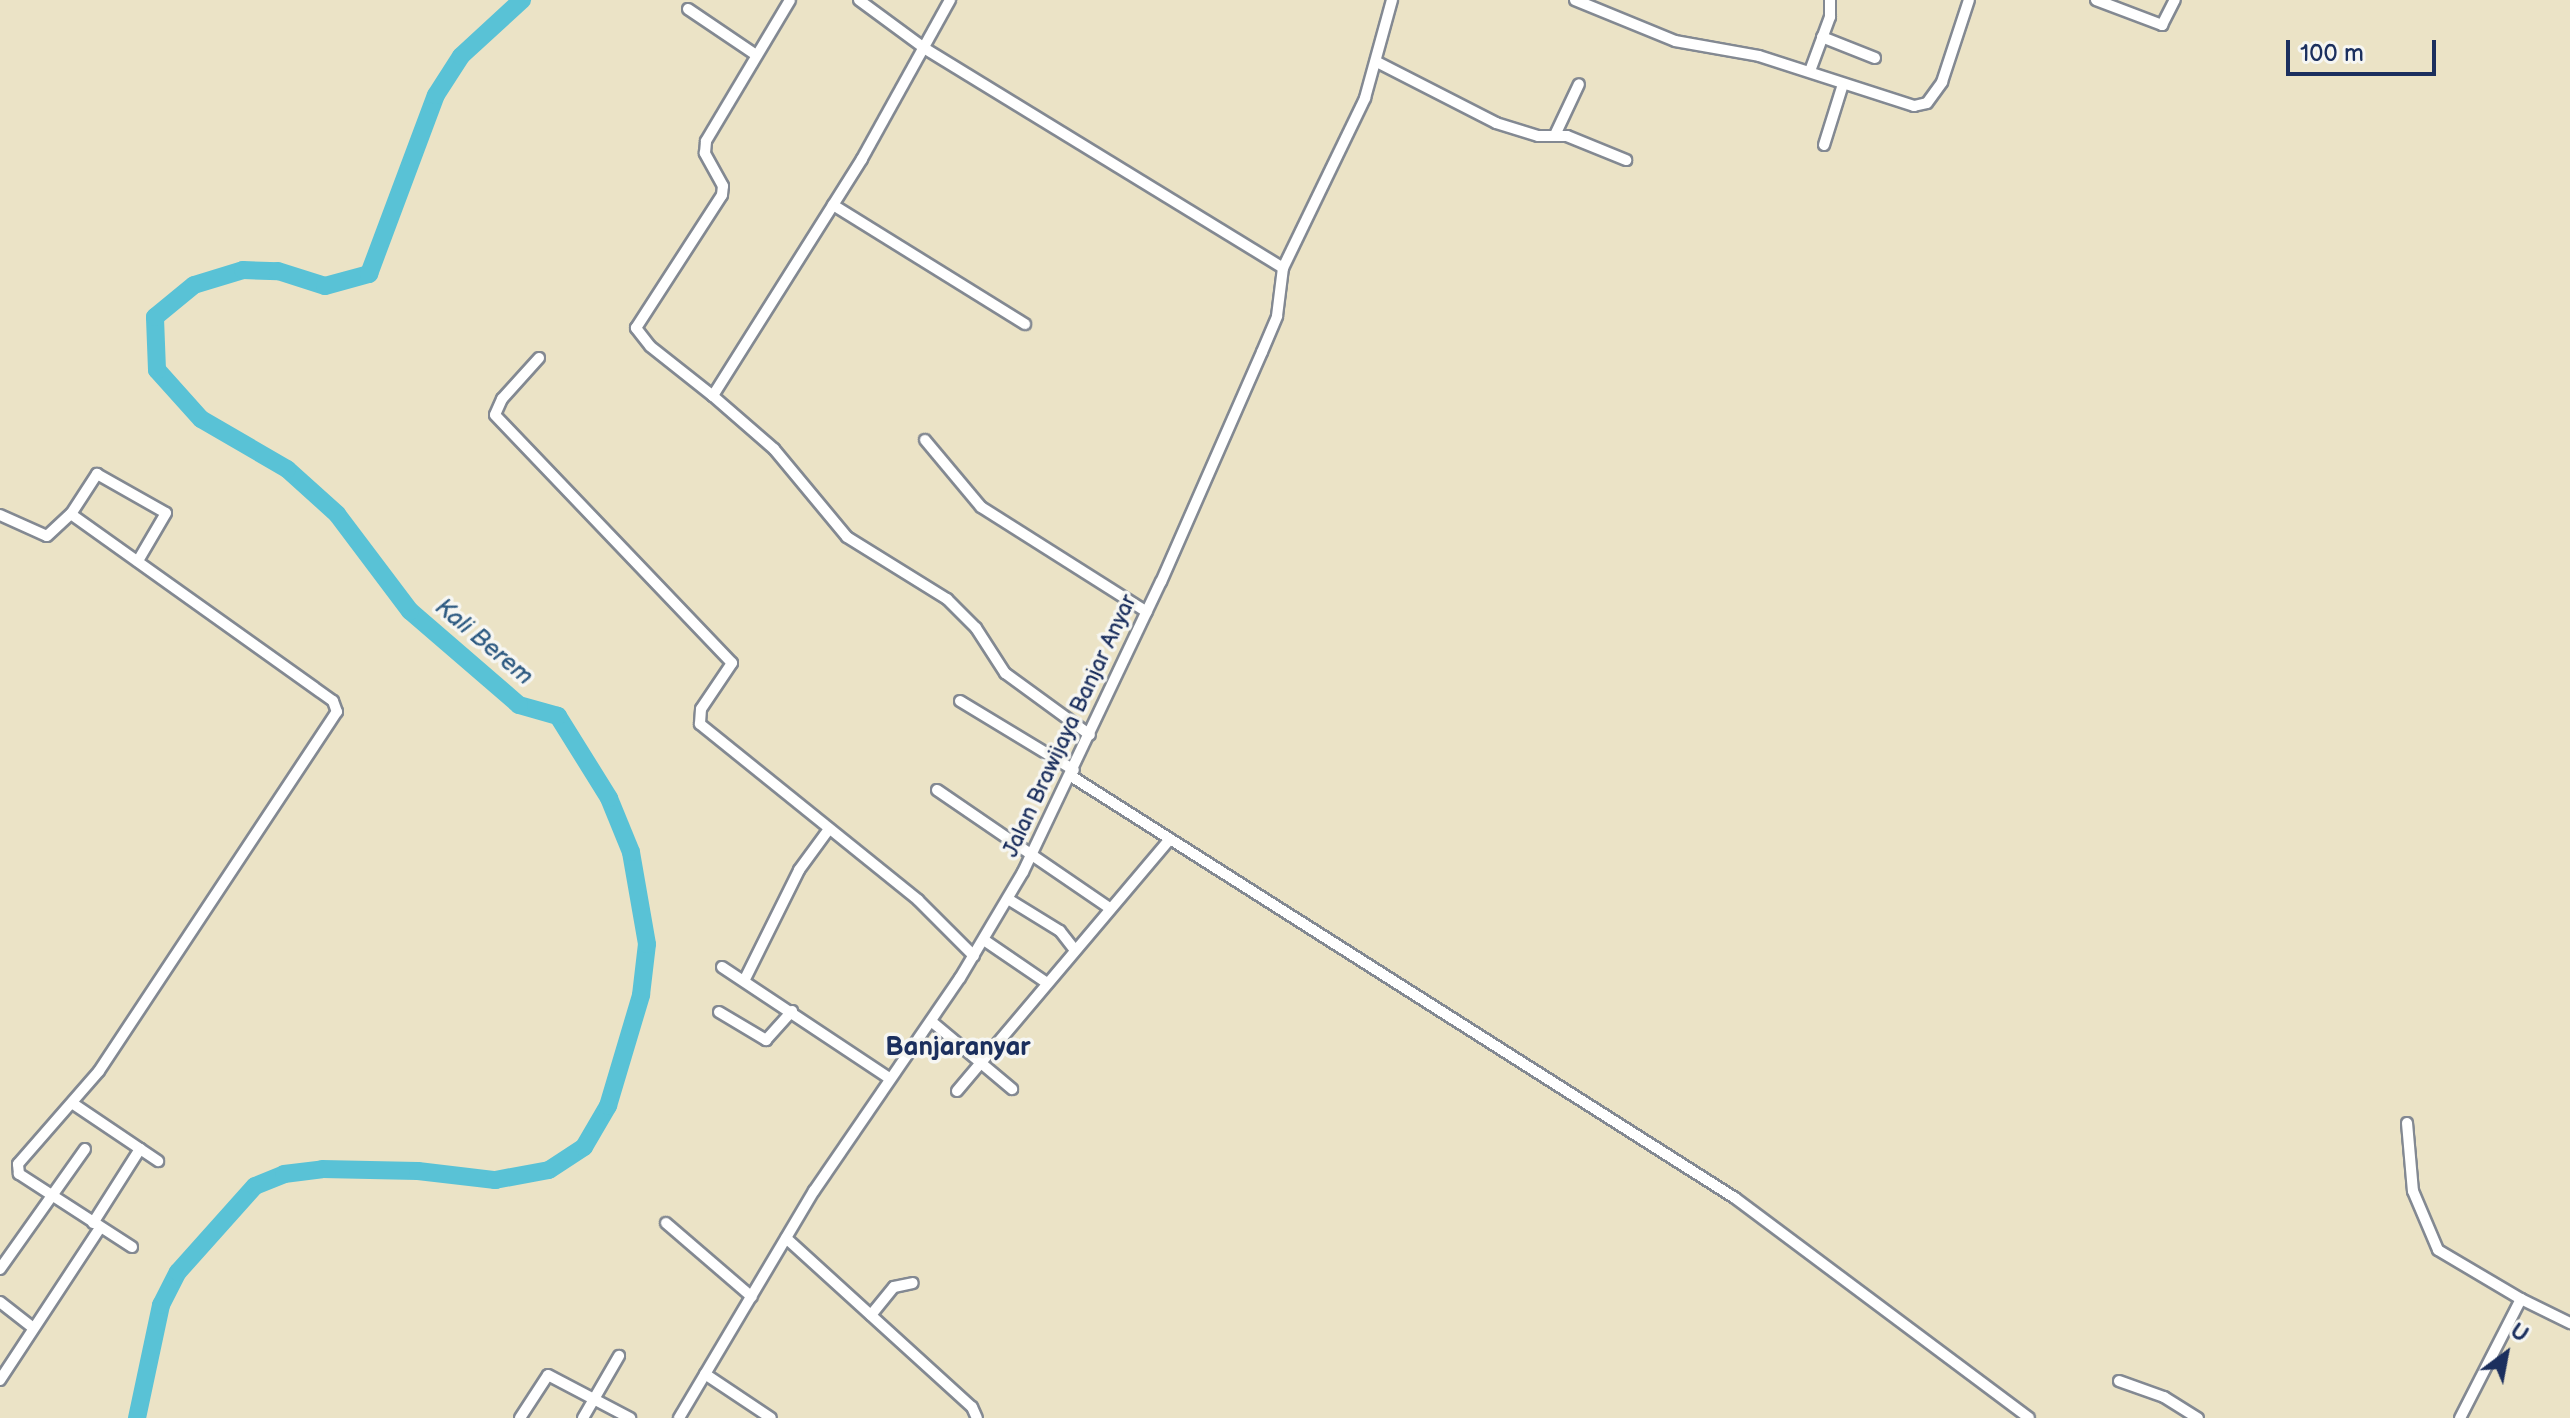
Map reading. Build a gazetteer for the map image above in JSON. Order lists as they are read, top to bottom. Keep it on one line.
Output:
{"streets":{"street":["Jalan Brawijaya Banjar Anyar"]},"districts":["Banjaranyar"],"water":["Kali Berem"],"scale_bar":"100 m","north":"top right"}
